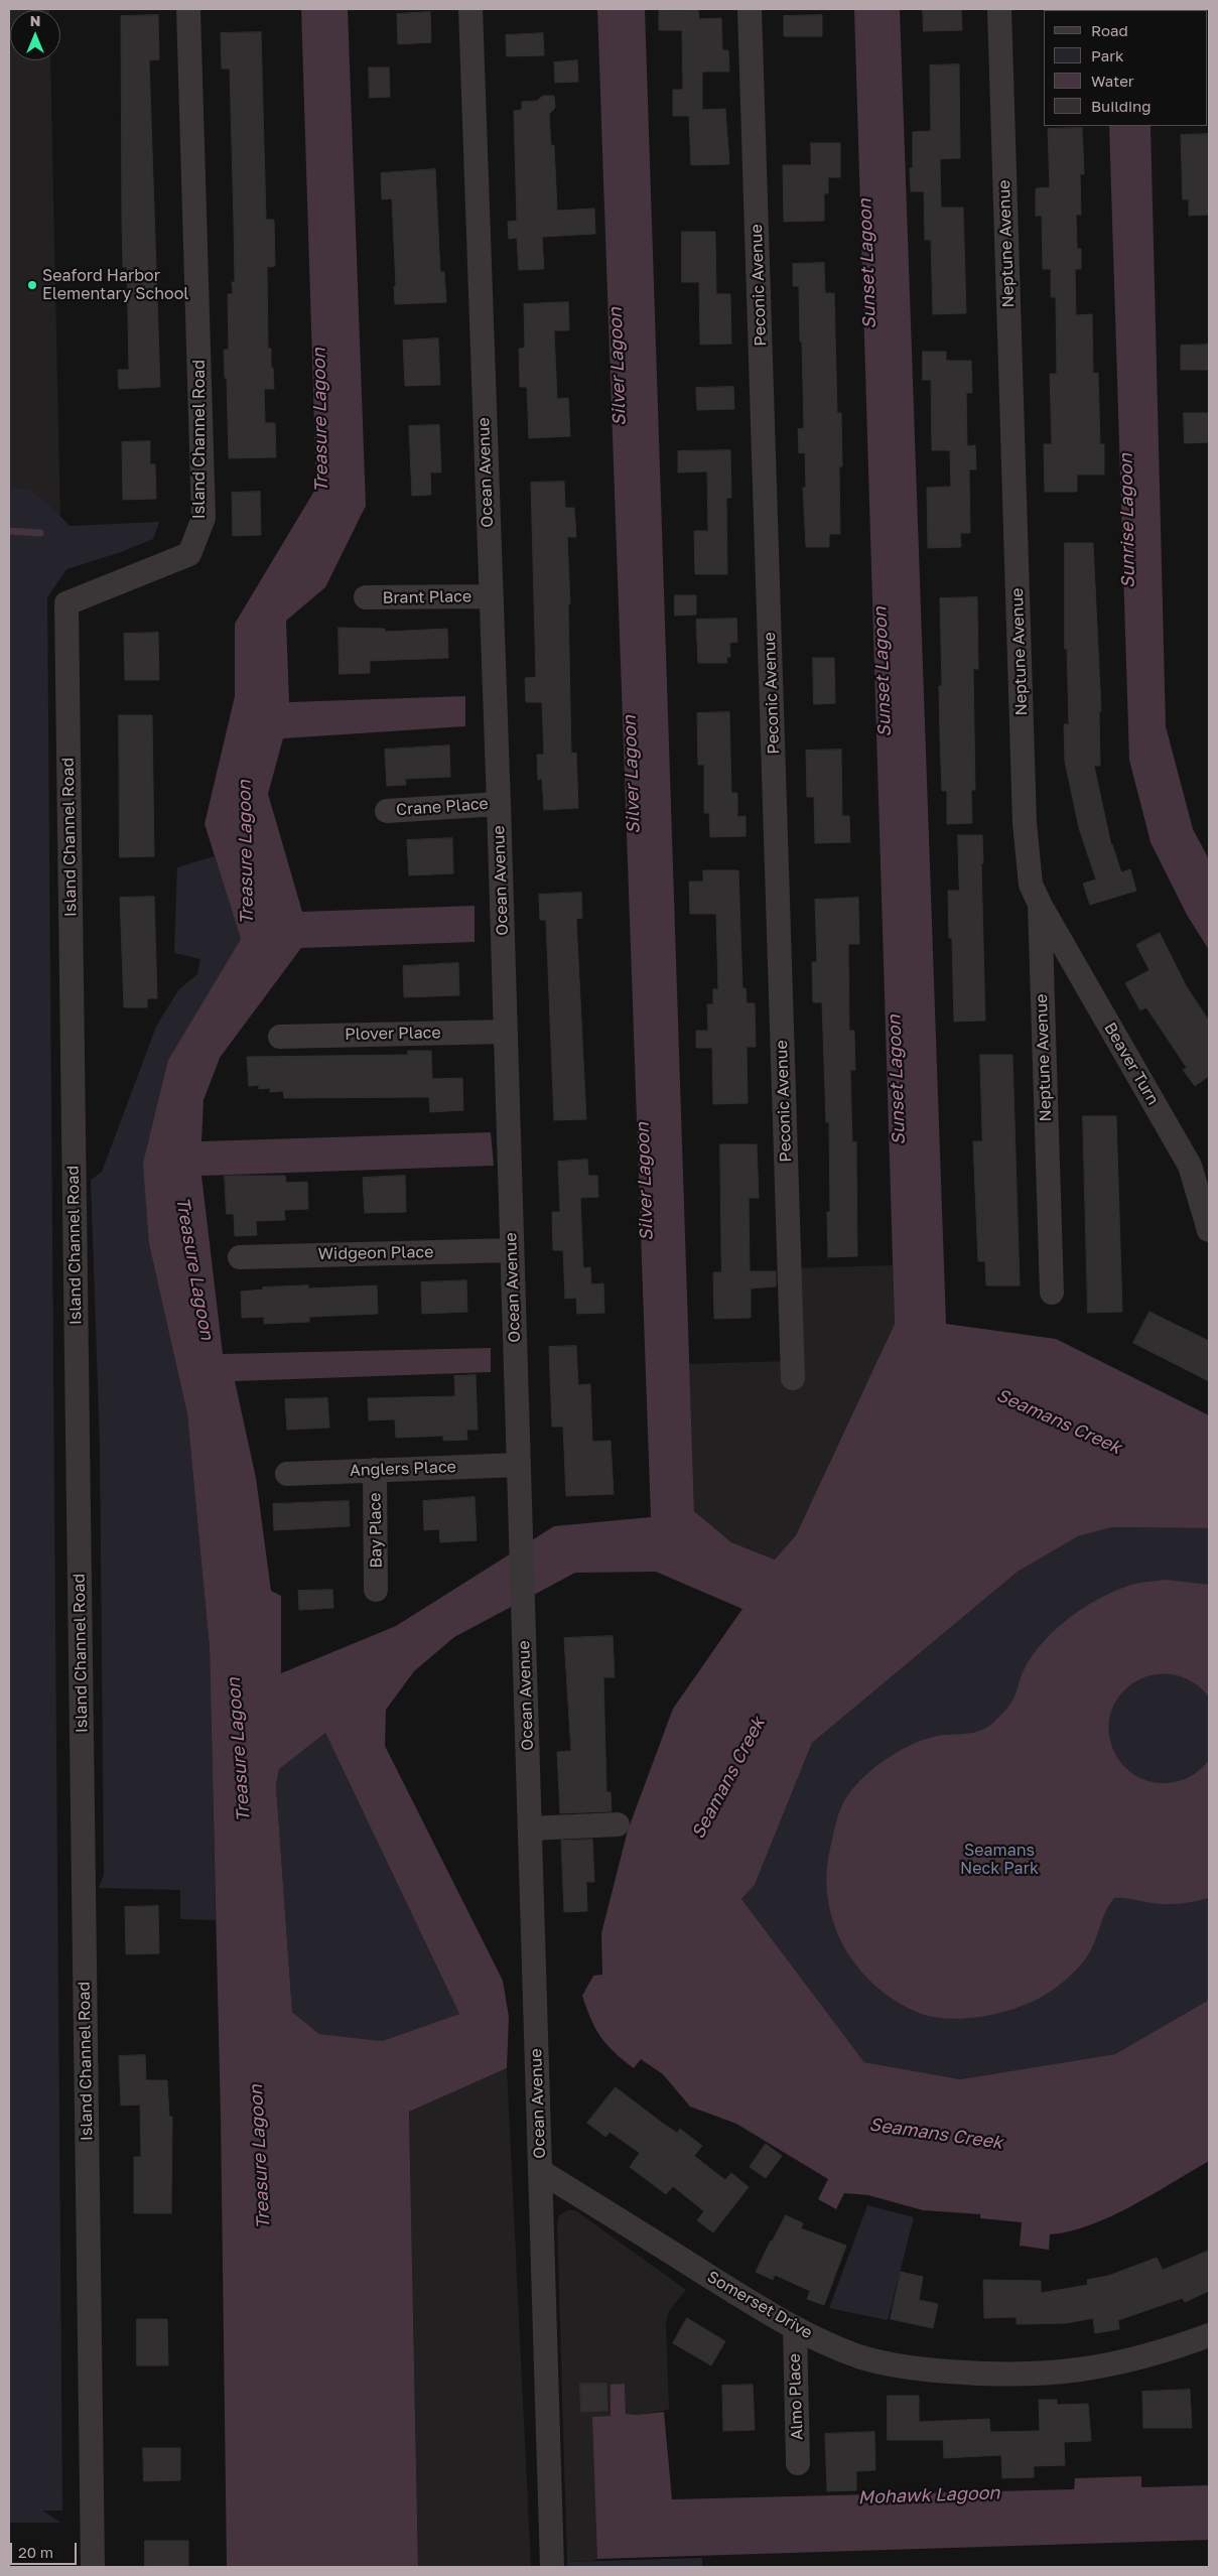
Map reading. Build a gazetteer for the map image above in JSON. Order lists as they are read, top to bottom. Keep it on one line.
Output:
{"streets":{"street":["Neptune Avenue","Peconic Avenue","Island Channel Road","Ocean Avenue","Brant Place","Crane Place","Plover Place","Beaver Turn","Widgeon Place","Anglers Place","Bay Place","Somerset Drive","Almo Place"]},"crossings":[["Neptune Avenue","Beaver Turn"],["Ocean Avenue","Brant Place"],["Ocean Avenue","Crane Place"],["Ocean Avenue","Plover Place"],["Ocean Avenue","Widgeon Place"],["Ocean Avenue","Anglers Place"],["Ocean Avenue","Somerset Drive"],["Anglers Place","Bay Place"],["Somerset Drive","Almo Place"]],"water":["Sunset Lagoon","Silver Lagoon","Treasure Lagoon","Sunrise Lagoon","Seamans Creek","Mohawk Lagoon"],"parks":["Seamans Neck Park"],"places":["Seaford Harbor Elementary School"],"legend":["Road","Park","Water","Building"],"scale_bar":"20 m","north":"top"}
